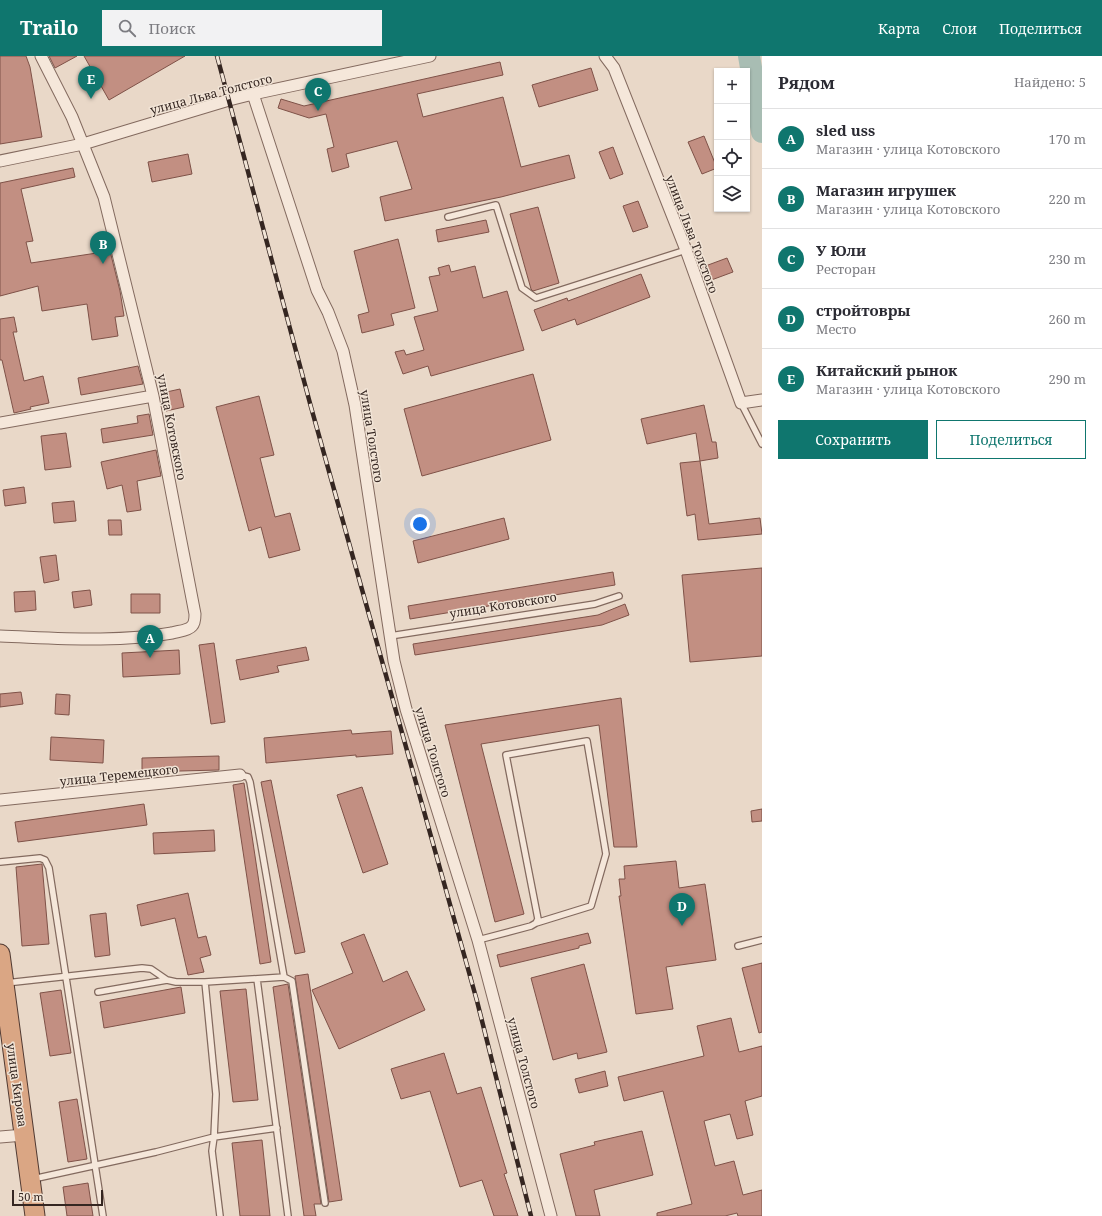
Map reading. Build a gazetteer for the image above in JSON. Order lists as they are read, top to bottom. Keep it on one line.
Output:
{"streets":{"highway":["улица Кирова"],"street":["улица Льва Толстого","улица Котовского","улица Толстого","улица Теремецкого"]},"crossings":[["улица Льва Толстого","улица Котовского"],["улица Льва Толстого","улица Толстого"],["улица Котовского","улица Толстого"]],"scale_bar":"50 m","page":{"header":"Trailo","search":"Поиск","nav":["Карта","Слои","Поделиться"],"heading":["Рядом","Найдено: 5"],"pins":["E","C","B","A","D"],"map_buttons":["+","−"],"list":[{"mark":"A","name":"sled uss","note":"Магазин · улица Котовского","value":"170 m"},{"mark":"B","name":"Магазин игрушек","note":"Магазин · улица Котовского","value":"220 m"},{"mark":"C","name":"У Юли","note":"Ресторан","value":"230 m"},{"mark":"D","name":"стройтовры","note":"Место","value":"260 m"},{"mark":"E","name":"Китайский рынок","note":"Магазин · улица Котовского","value":"290 m"}],"buttons":["Сохранить","Поделиться"],"scale":"50 m"}}
